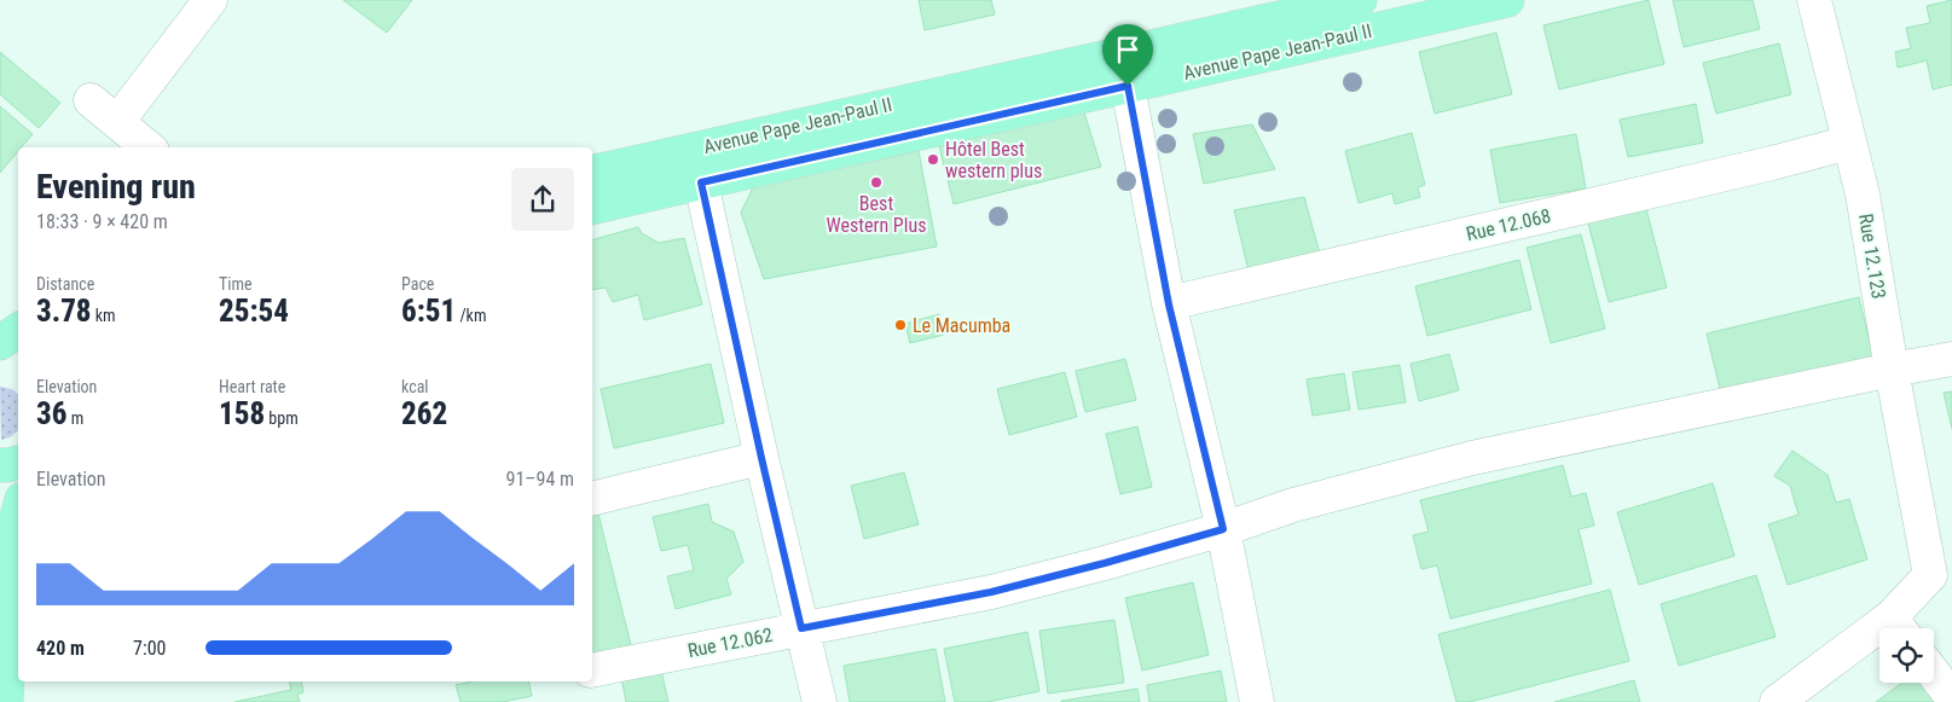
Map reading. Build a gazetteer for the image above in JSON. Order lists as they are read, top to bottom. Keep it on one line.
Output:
{"streets":{"main road":["Avenue Pape Jean-Paul II"],"street":["Rue 12.068","Rue 12.123","Rue 12.062"]},"crossings":[["Rue 12.068","Rue 12.123"],["Rue 12.123","Rue 12.062"]],"places":["Hôtel Best western plus","Best Western Plus","Le Macumba"],"page":{"heading":["Evening run","18:33 · 9 × 420 m"],"stats":[["Distance","3.78 km"],["Time","25:54"],["Pace","6:51 /km"],["Elevation","36 m"],["Heart rate","158 bpm"],["kcal","262"]],"chart":["Elevation","91–94 m"],"list":[{"name":"420 m","note":"7:00"}]}}
